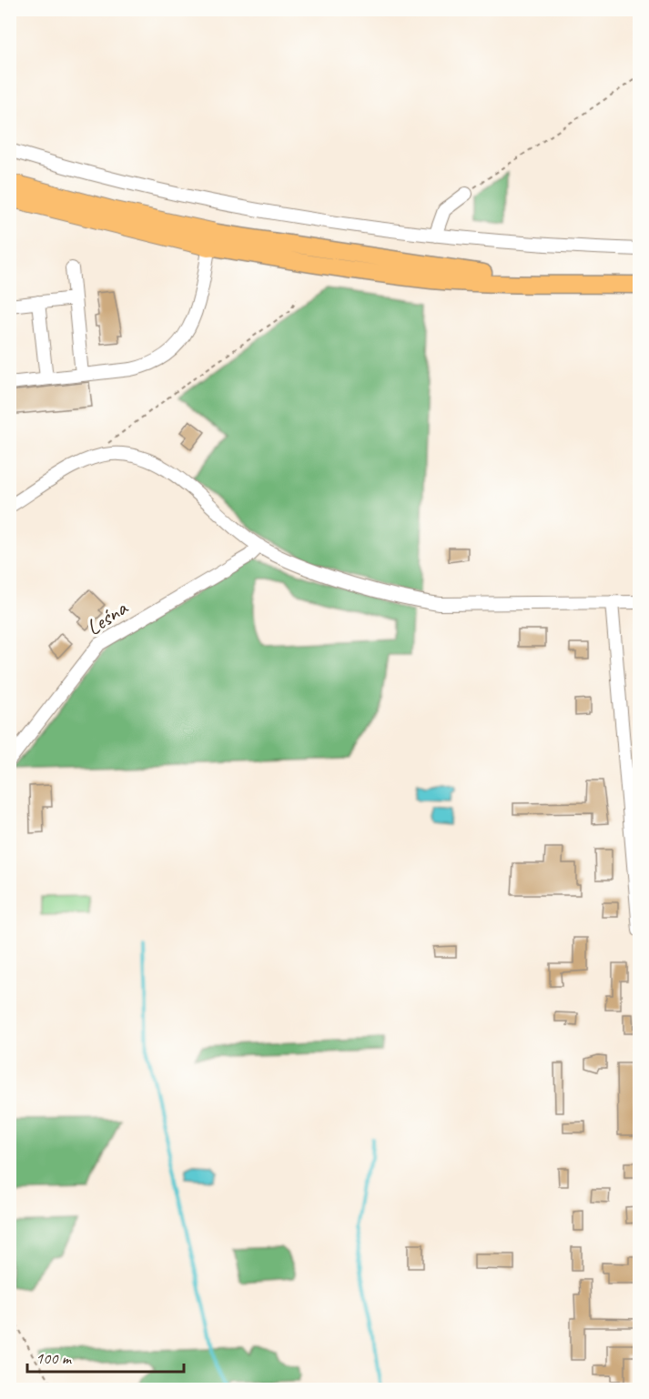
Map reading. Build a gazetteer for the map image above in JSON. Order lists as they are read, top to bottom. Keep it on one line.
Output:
{"streets":{"street":["Leśna"]},"scale_bar":"100 m"}
